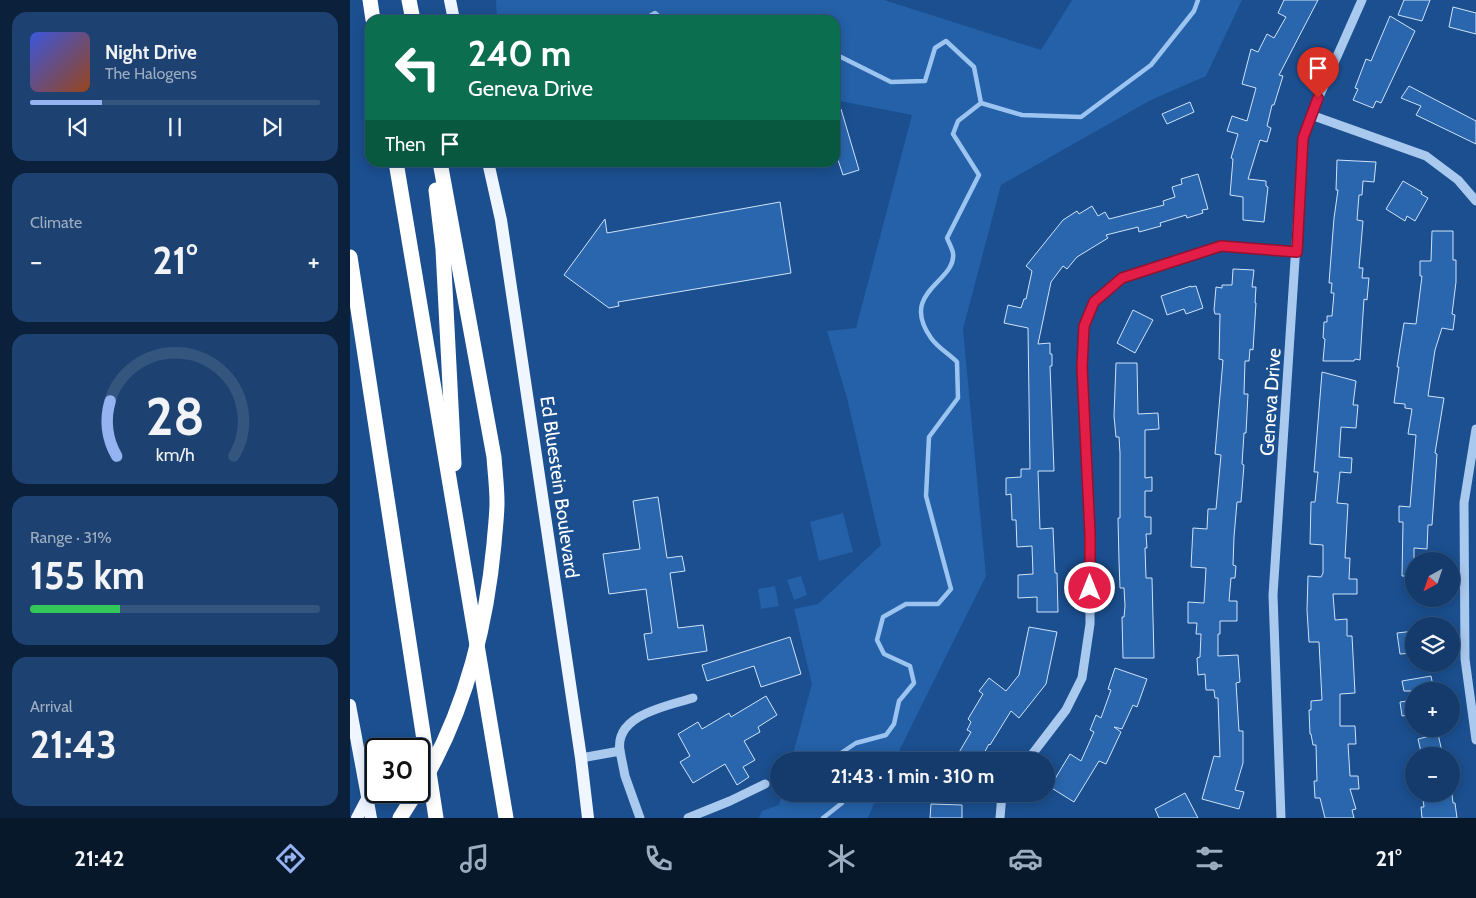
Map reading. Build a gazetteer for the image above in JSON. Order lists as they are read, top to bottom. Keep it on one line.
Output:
{"streets":{"main road":["Ed Bluestein Boulevard"],"street":["Geneva Drive"]},"north":"bottom left","page":{"turn":["240 m","Geneva Drive"],"song":["Night Drive","The Halogens"],"then":"Then","tile":["Climate",["Range · 31%","155 km"],["Arrival","21:43"]],"heat":["−","21°","+"],"map_buttons":["+","−"],"limit":"30","trip":"21:43 · 1 min · 310 m","tabs":["21:42","21°"],"gauge":["28","km/h"]}}
